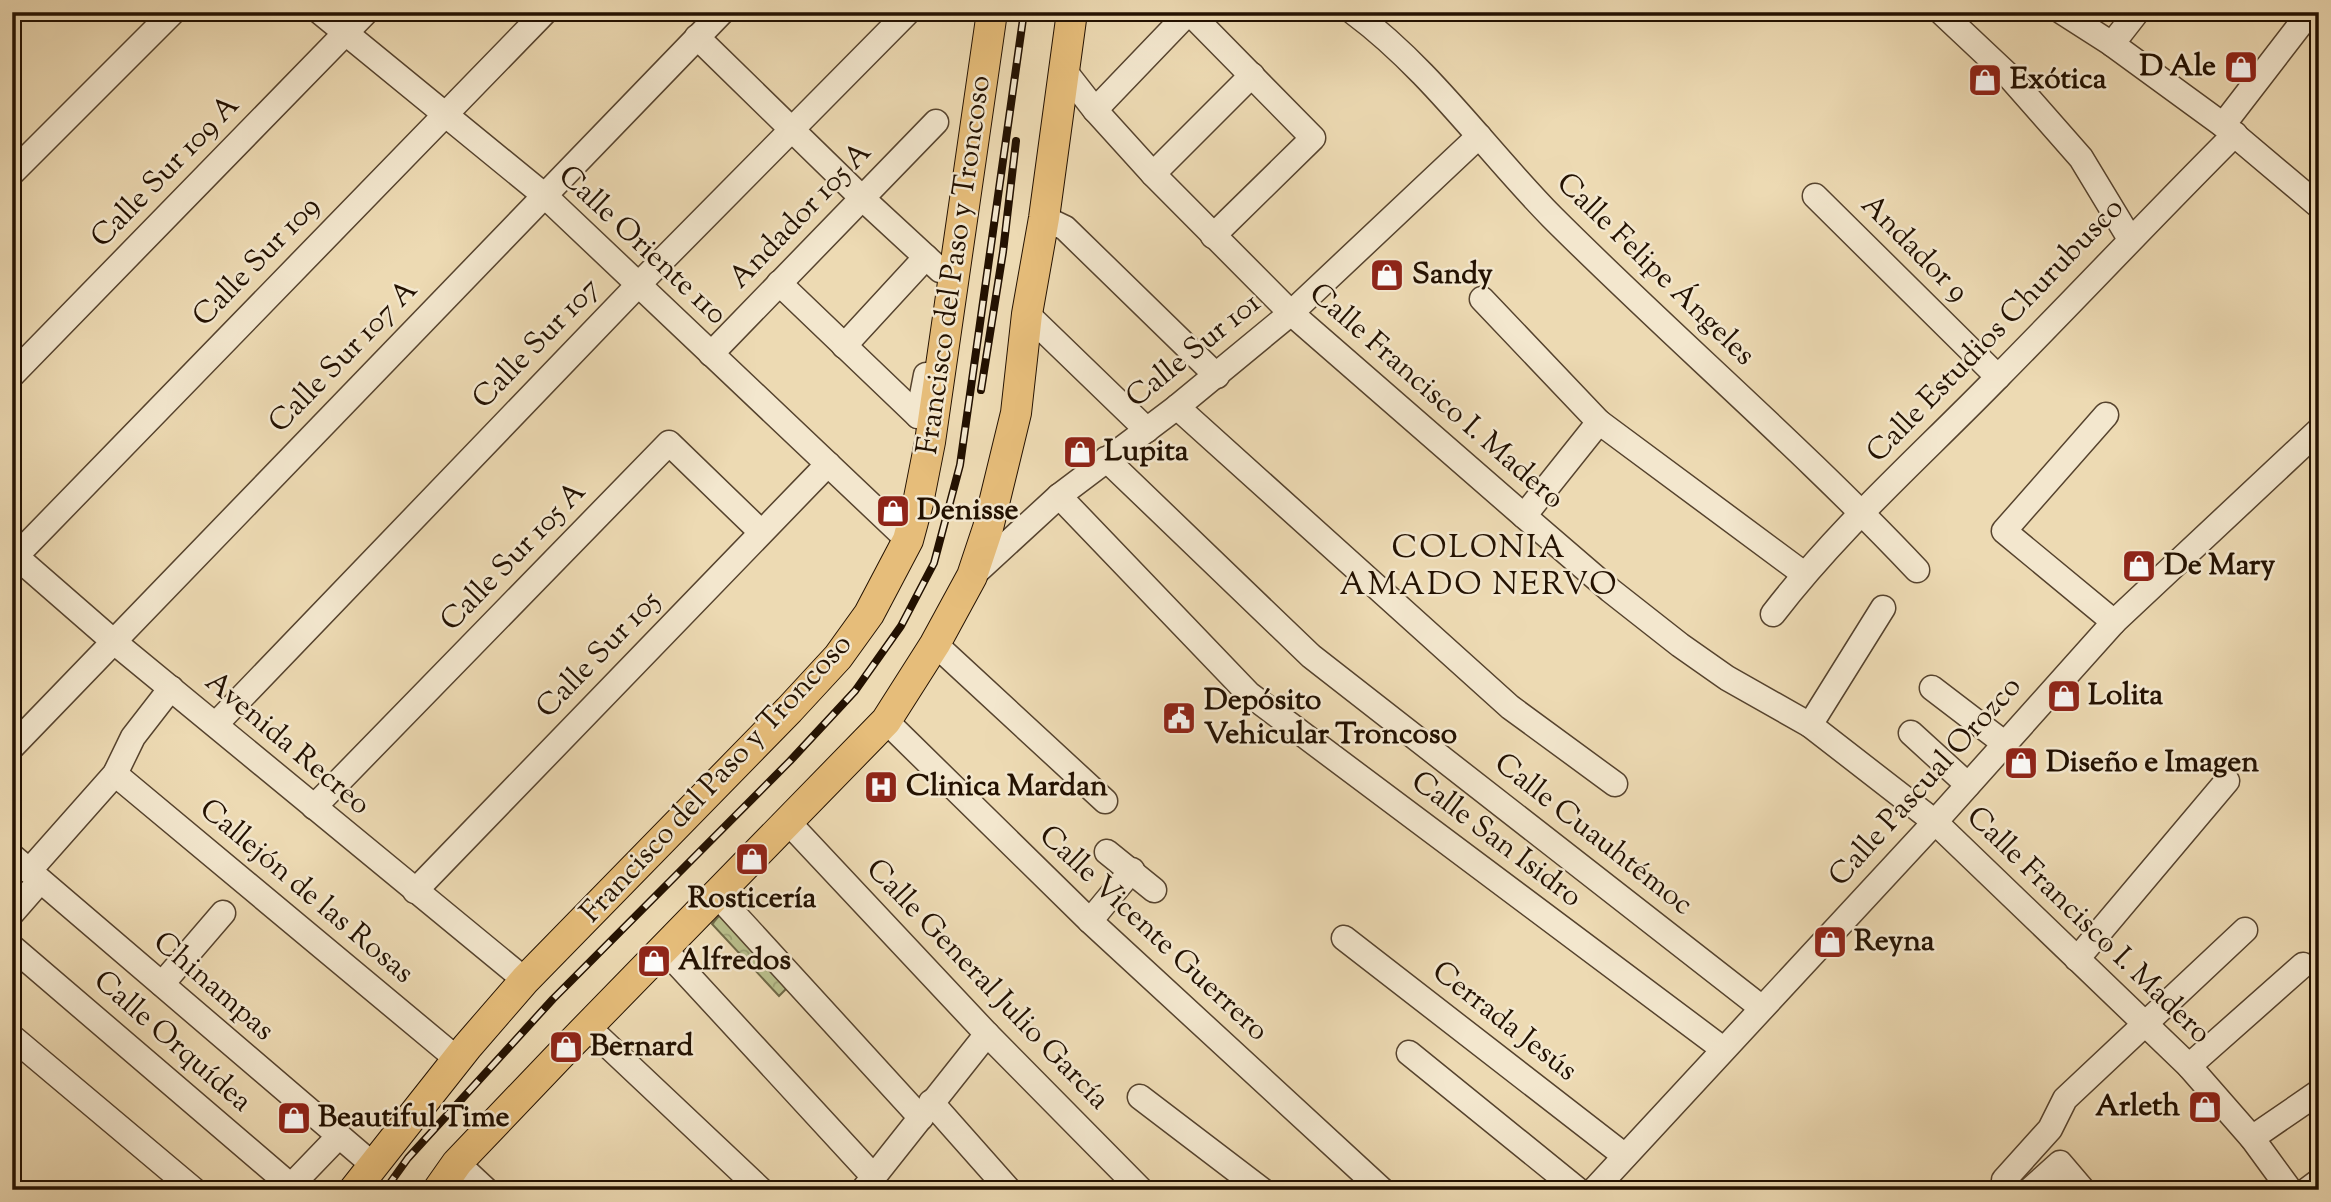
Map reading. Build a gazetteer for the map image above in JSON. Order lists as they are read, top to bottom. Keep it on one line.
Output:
{"streets":{"main road":["Francisco del Paso y Troncoso"],"street":["Calle Sur 109 A","Andador 105 A","Calle Oriente 110","Andador 9","Calle Sur 109","Calle Felipe Ángeles","Calle Estudios Churubusco","Calle Sur 107","Calle Sur 101","Calle Sur 107 A","Calle Francisco I. Madero","Calle Sur 105 A","Calle Sur 105","Avenida Recreo","Calle Pascual Orozco","Calle Cuauhtémoc","Calle San Isidro","Callejón de las Rosas","Calle Vicente Guerrero","Calle General Julio García","Chinampas","Cerrada Jesús","Calle Orquídea"]},"crossings":[["Calle Sur 109 A","Calle Oriente 110"],["Andador 105 A","Calle Oriente 110"],["Calle Oriente 110","Calle Sur 109"],["Calle Oriente 110","Francisco del Paso y Troncoso"],["Calle Oriente 110","Calle Sur 107"],["Calle Oriente 110","Calle Sur 107 A"],["Calle Oriente 110","Calle Sur 105"],["Andador 9","Calle Estudios Churubusco"],["Calle Sur 109","Avenida Recreo"],["Francisco del Paso y Troncoso","Avenida Recreo"],["Francisco del Paso y Troncoso","Callejón de las Rosas"],["Francisco del Paso y Troncoso","Chinampas"],["Calle Felipe Ángeles","Calle Estudios Churubusco"],["Calle Felipe Ángeles","Calle Sur 101"],["Calle Sur 107","Avenida Recreo"],["Calle Sur 101","Calle Francisco I. Madero"],["Calle Sur 101","Calle Cuauhtémoc"],["Calle Sur 101","Calle San Isidro"],["Calle Sur 107 A","Avenida Recreo"],["Calle Francisco I. Madero","Calle Pascual Orozco"],["Calle Sur 105 A","Calle Sur 105"],["Calle Sur 105 A","Avenida Recreo"],["Calle Sur 105","Avenida Recreo"],["Calle Pascual Orozco","Calle Cuauhtémoc"],["Calle Pascual Orozco","Calle San Isidro"],["Calle Pascual Orozco","Cerrada Jesús"]],"districts":["COLONIA AMADO NERVO"],"places":{"shop":["D Ale","Exótica","Sandy","Lupita","Denisse","De Mary","Lolita","Diseño e Imagen","Rosticería","Reyna","Alfredos","Bernard","Arleth","Beautiful Time"],"public building":["Depósito Vehicular Troncoso"],"hospital":["Clinica Mardan"]}}
